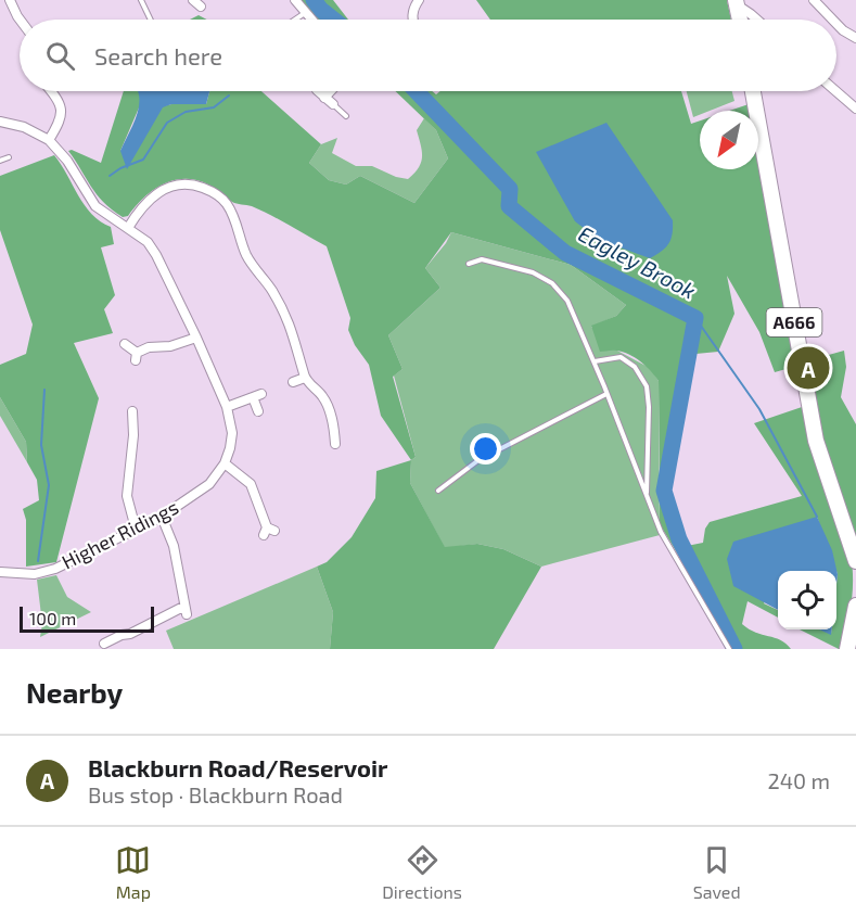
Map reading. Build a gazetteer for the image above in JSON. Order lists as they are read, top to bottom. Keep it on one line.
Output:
{"streets":{"highway":["A666"],"street":["Higher Ridings"]},"water":["Eagley Brook"],"scale_bar":"100 m","north":"bottom left","page":{"search":"Search here","pins":"A","scale":"100 m","heading":"Nearby","list":[{"mark":"A","name":"Blackburn Road/Reservoir","note":"Bus stop · Blackburn Road","value":"240 m"}],"nav":["Map","Directions","Saved"]}}
